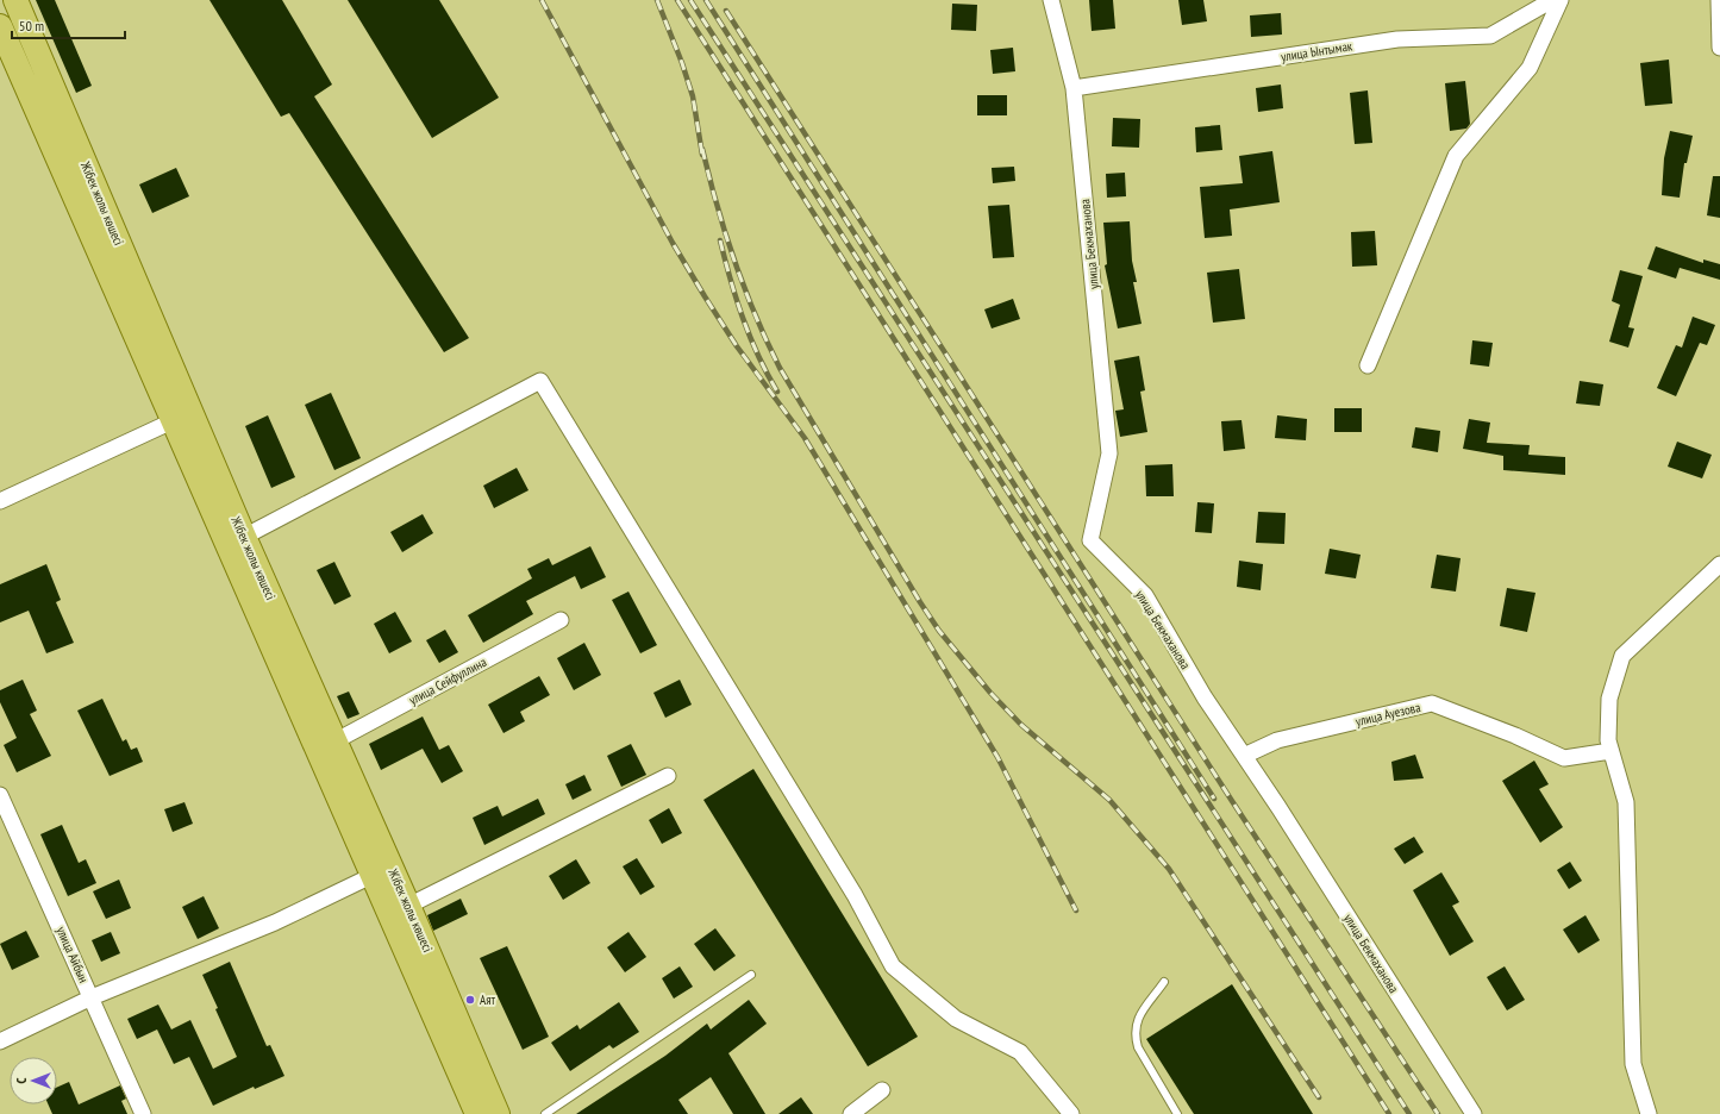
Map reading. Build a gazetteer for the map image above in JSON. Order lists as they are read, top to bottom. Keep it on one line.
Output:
{"streets":{"main road":["Жібек жолы көшесі"],"street":["улица Ынтымак","улица Бекмаханова","улица Сейфуллина","улица Ауезова","улица Айбын"]},"crossings":[["улица Ынтымак","улица Бекмаханова"],["Жібек жолы көшесі","улица Сейфуллина"],["улица Бекмаханова","улица Ауезова"]],"places":["Аят"],"scale_bar":"50 m","north":"left"}
